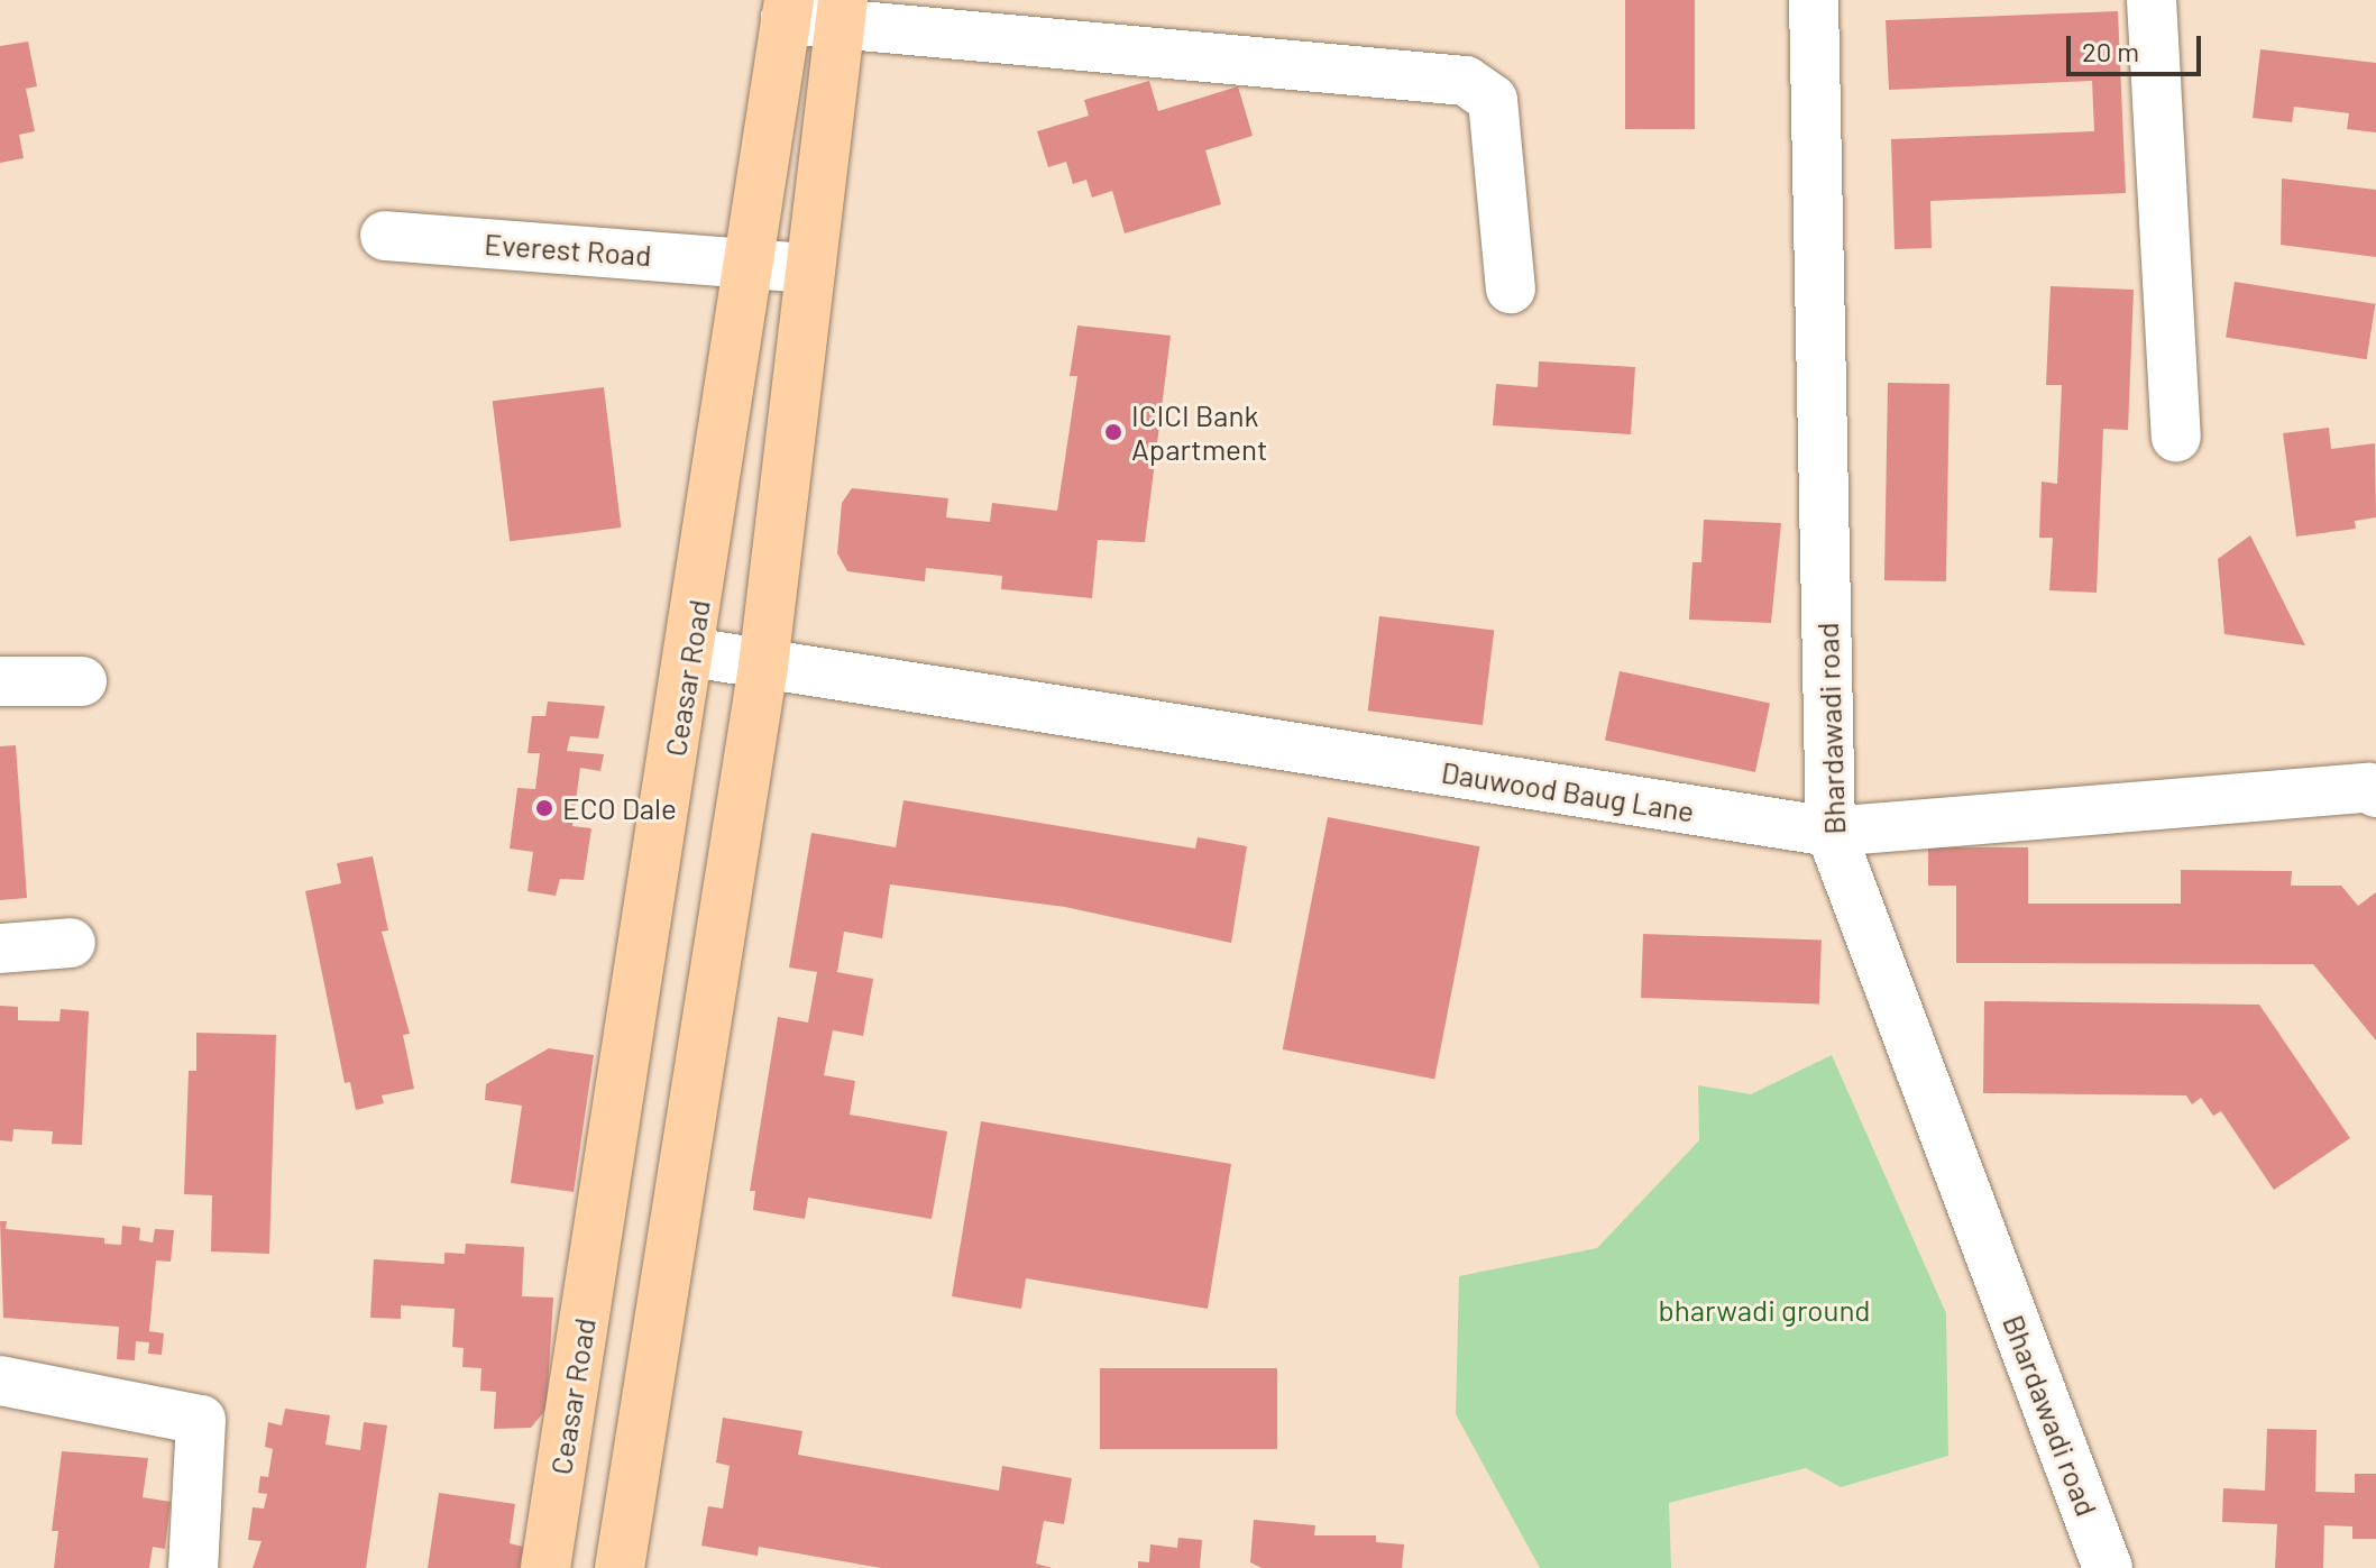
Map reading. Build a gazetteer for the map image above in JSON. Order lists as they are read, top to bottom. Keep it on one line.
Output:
{"streets":{"main road":["Ceasar Road"],"street":["Everest Road","Bhardawadi road","Dauwood Baug Lane"]},"crossings":[["Everest Road","Ceasar Road"],["Ceasar Road","Dauwood Baug Lane"],["Bhardawadi road","Dauwood Baug Lane"]],"parks":["bharwadi ground"],"places":["ICICI Bank Apartment","ECO Dale"],"scale_bar":"20 m"}
